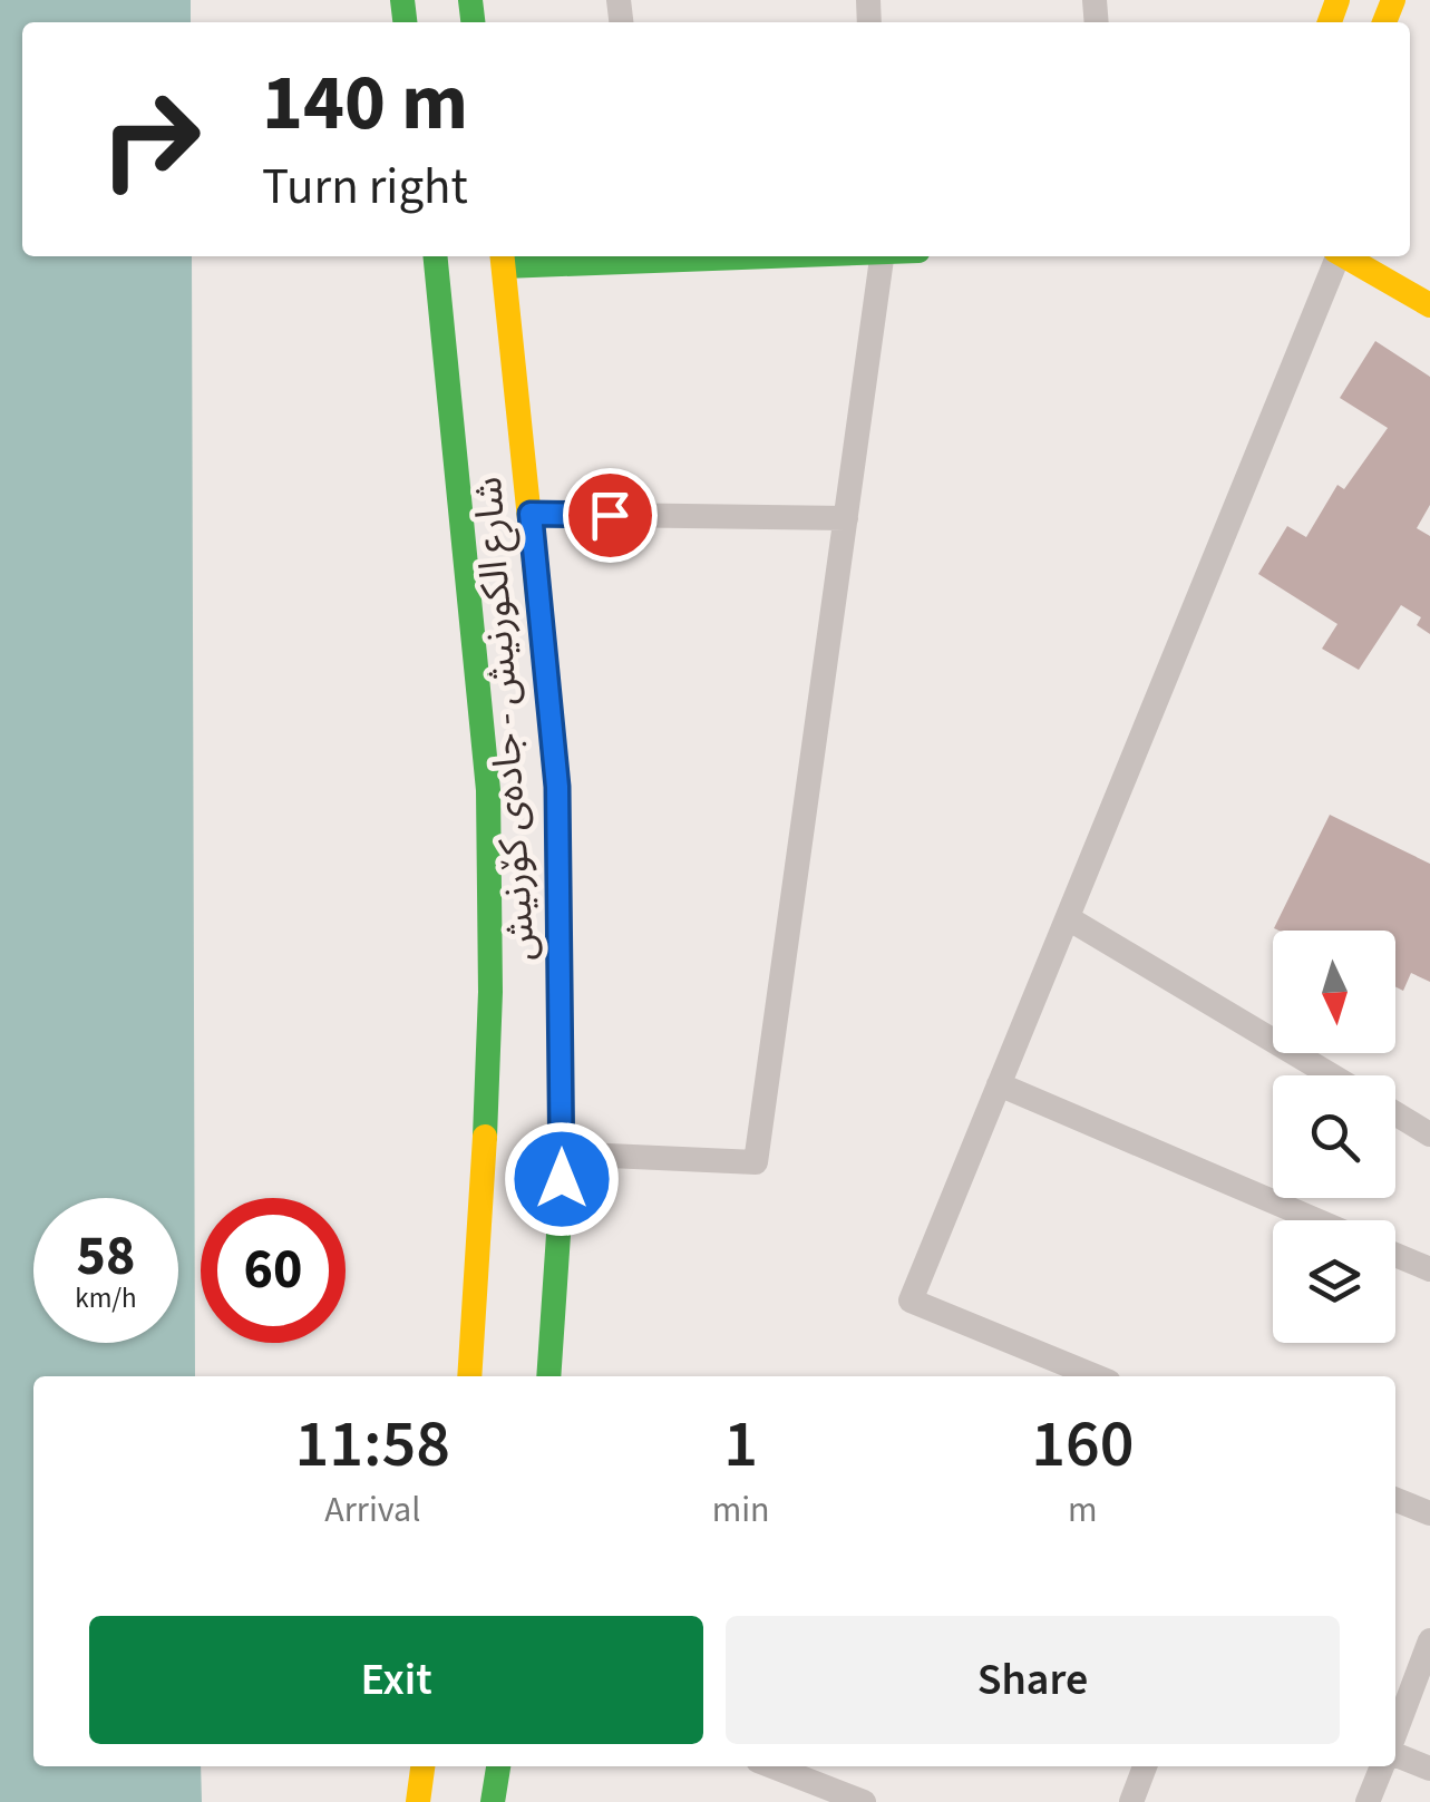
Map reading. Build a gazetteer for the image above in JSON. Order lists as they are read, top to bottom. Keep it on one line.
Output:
{"streets":{"main road":["شارع الكورنيش - جادەی کۆرنیش"]},"north":"bottom","page":{"turn":["140 m","Turn right"],"speed":"58 km/h","limit":"60","eta":["11:58","Arrival","1","min","160","m"],"buttons":["Exit","Share"]}}
